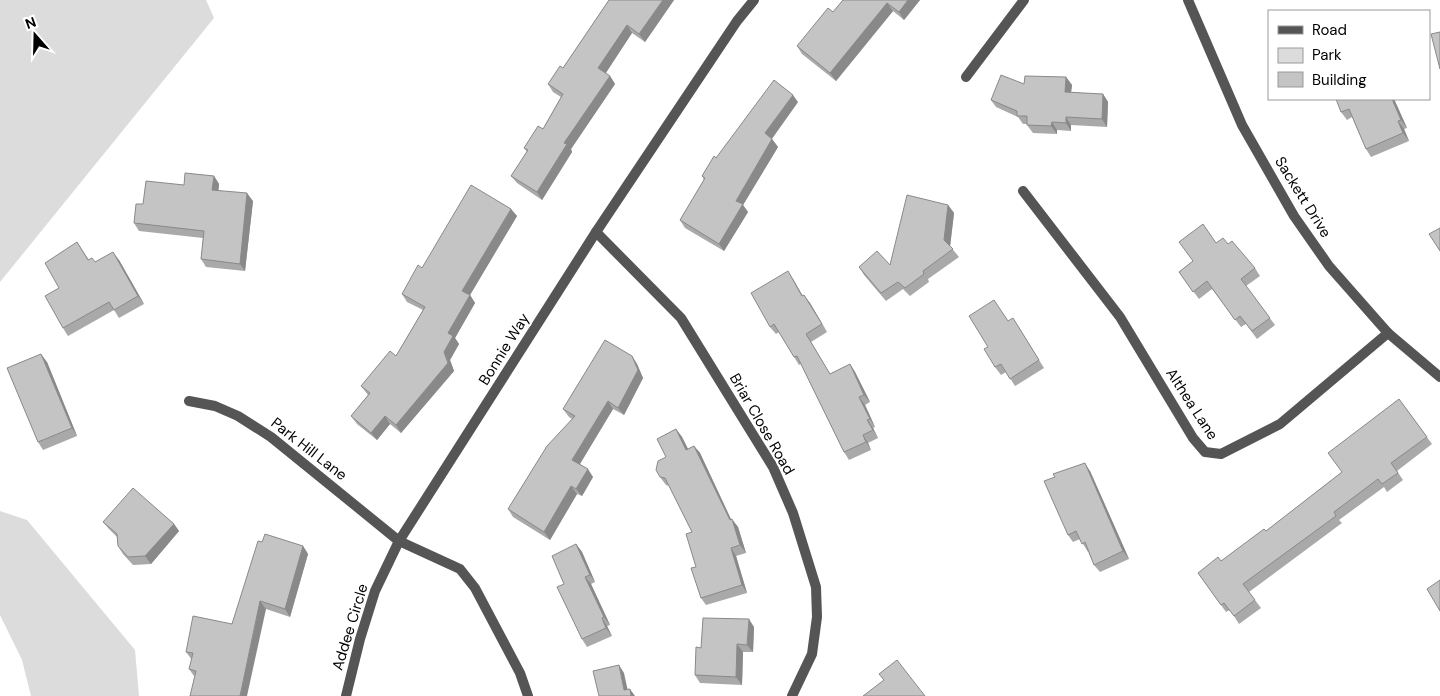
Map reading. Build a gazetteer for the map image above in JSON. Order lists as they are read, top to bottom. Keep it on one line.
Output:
{"streets":{"street":["Sackett Drive","Bonnie Way","Althea Lane","Briar Close Road","Park Hill Lane","Addee Circle"]},"crossings":[["Sackett Drive","Althea Lane"],["Bonnie Way","Briar Close Road"],["Bonnie Way","Park Hill Lane"],["Bonnie Way","Addee Circle"],["Park Hill Lane","Addee Circle"]],"legend":["Road","Park","Building"],"north":"top"}
